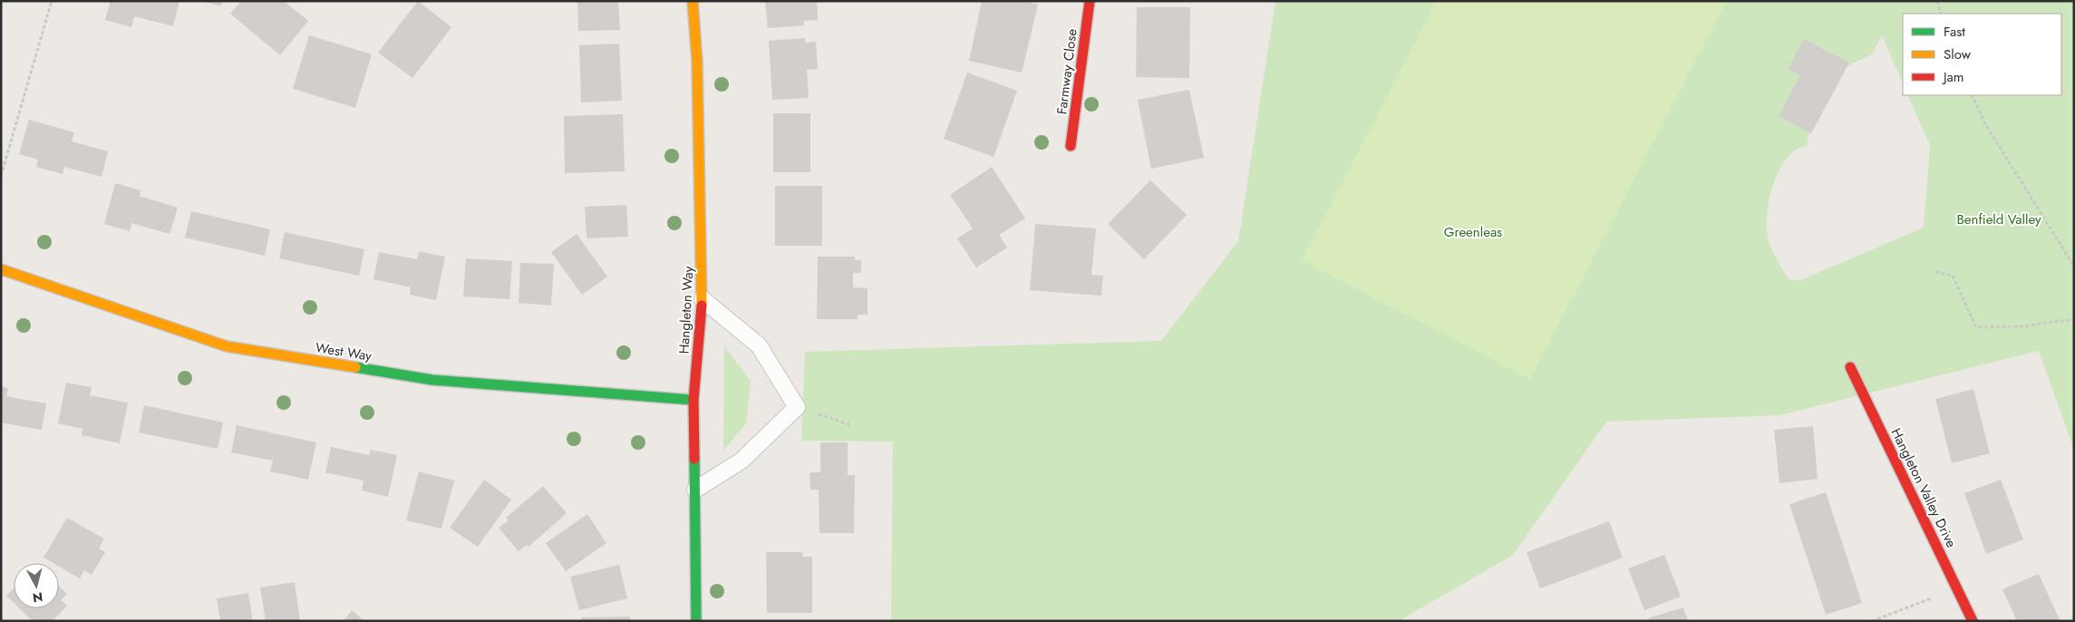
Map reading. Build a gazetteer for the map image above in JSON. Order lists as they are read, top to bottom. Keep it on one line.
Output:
{"streets":{"street":["Farmway Close","Hangleton Way","West Way","Hangleton Valley Drive"]},"crossings":[["Hangleton Way","West Way"]],"parks":["Benfield Valley","Greenleas"],"legend":["Fast","Slow","Jam"],"north":"bottom"}
